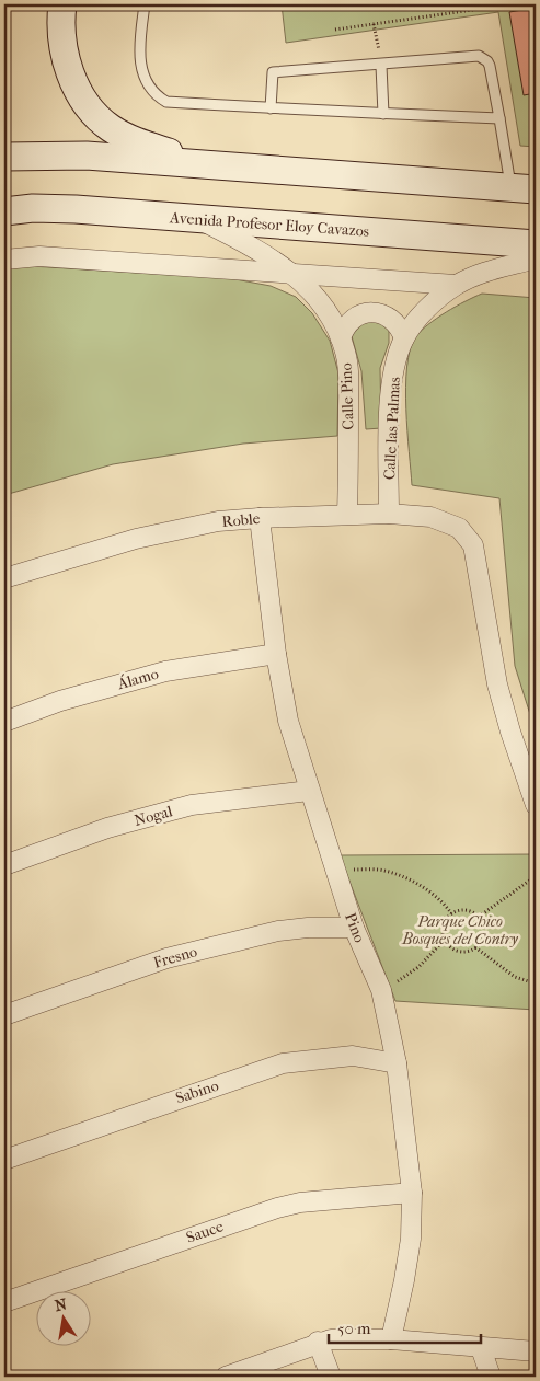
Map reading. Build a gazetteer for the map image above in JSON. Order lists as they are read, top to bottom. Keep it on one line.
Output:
{"streets":{"main road":["Avenida Profesor Eloy Cavazos"],"street":["Calle Pino","Calle las Palmas","Roble","Álamo","Nogal","Pino","Fresno","Sabino","Sauce"]},"crossings":[["Avenida Profesor Eloy Cavazos","Calle Pino"],["Calle Pino","Roble"],["Calle las Palmas","Roble"],["Roble","Pino"],["Álamo","Pino"],["Nogal","Pino"],["Pino","Fresno"],["Pino","Sabino"],["Pino","Sauce"]],"parks":["Parque Chico Bosques del Contry"],"scale_bar":"50 m","north":"top"}
